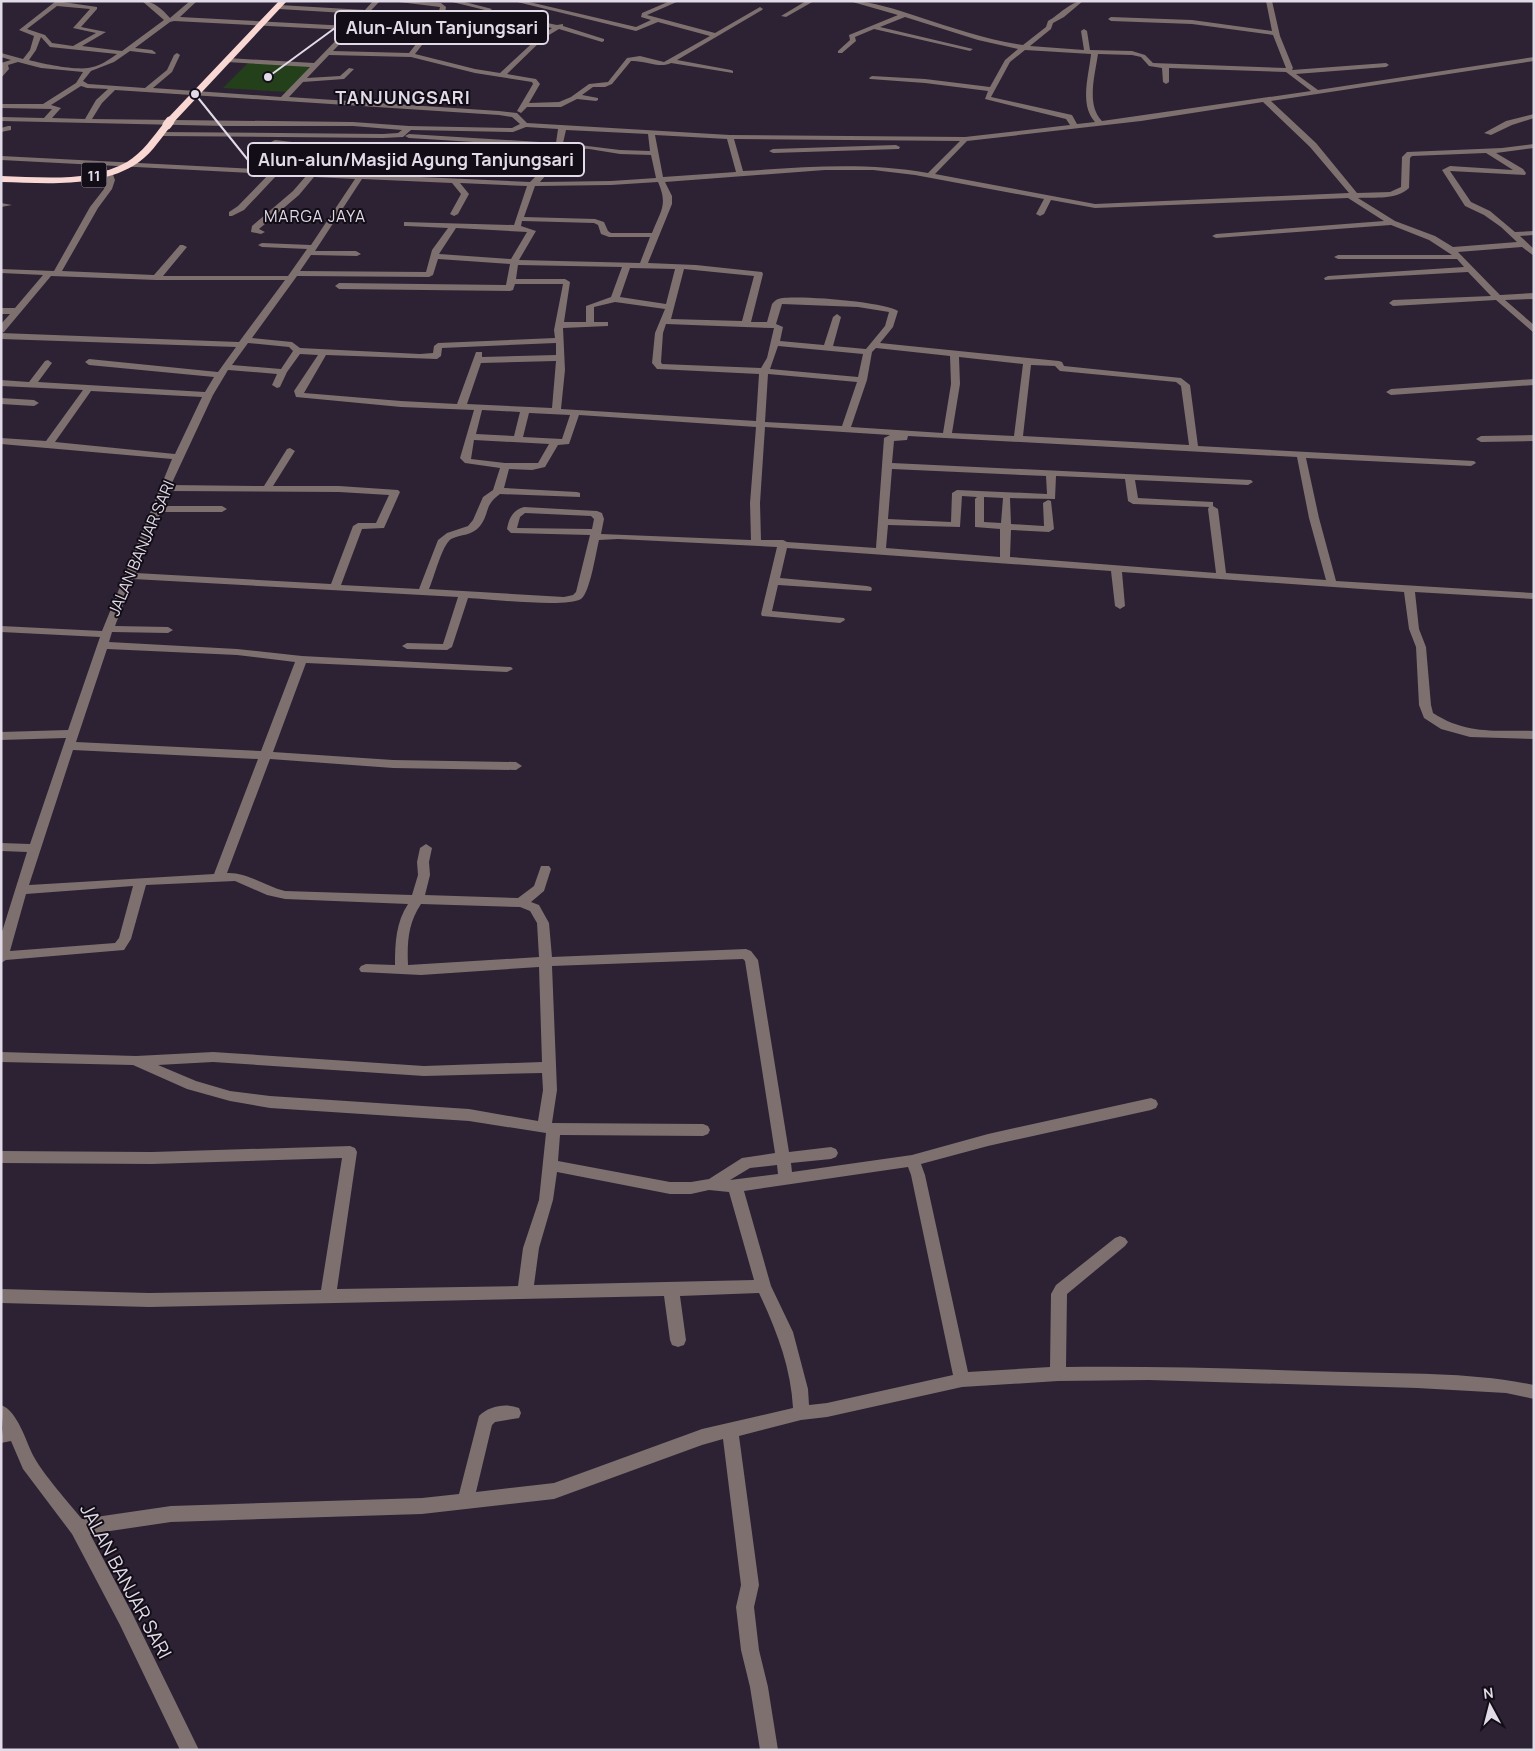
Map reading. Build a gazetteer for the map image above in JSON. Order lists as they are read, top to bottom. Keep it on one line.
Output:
{"streets":{"highway":["11"],"street":["JALAN BANJAR SARI"]},"districts":["TANJUNGSARI","MARGA JAYA"],"places":["Alun-Alun Tanjungsari","Alun-alun/Masjid Agung Tanjungsari"],"north":"top"}
